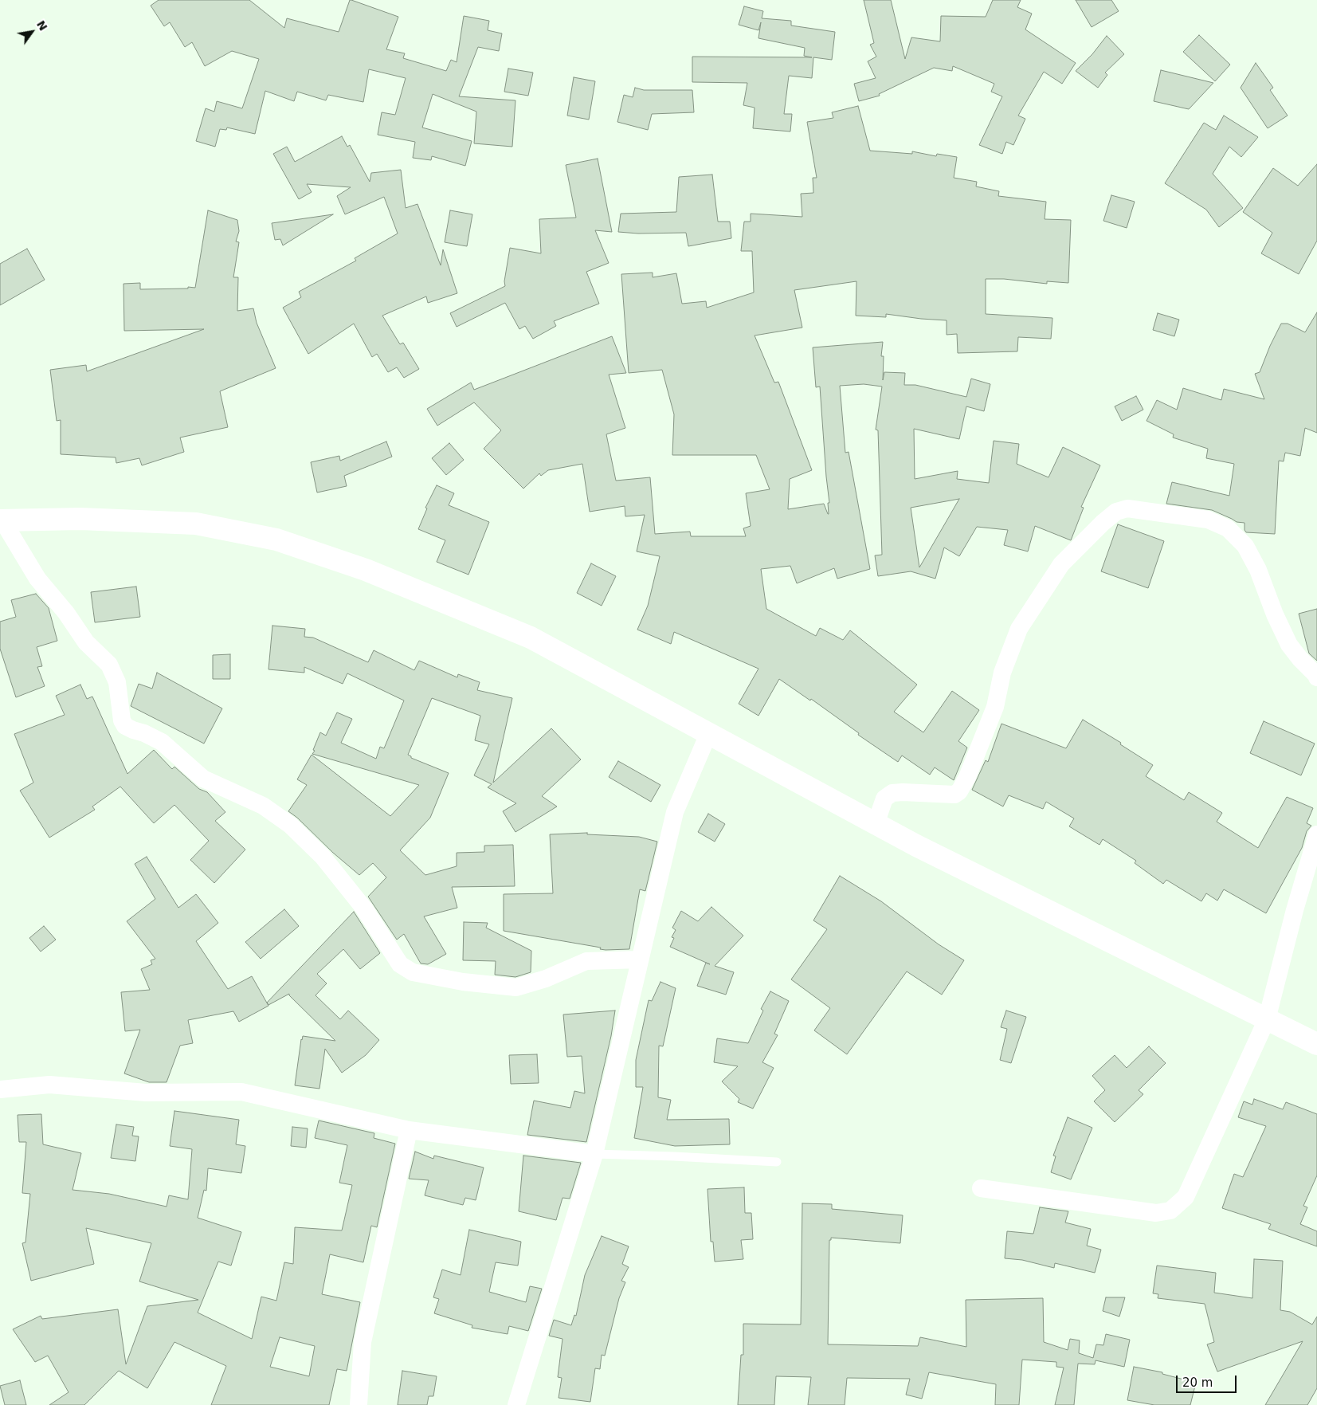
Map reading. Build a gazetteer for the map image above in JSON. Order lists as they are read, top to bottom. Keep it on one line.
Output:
{"scale_bar":"20 m","north":"top right"}
